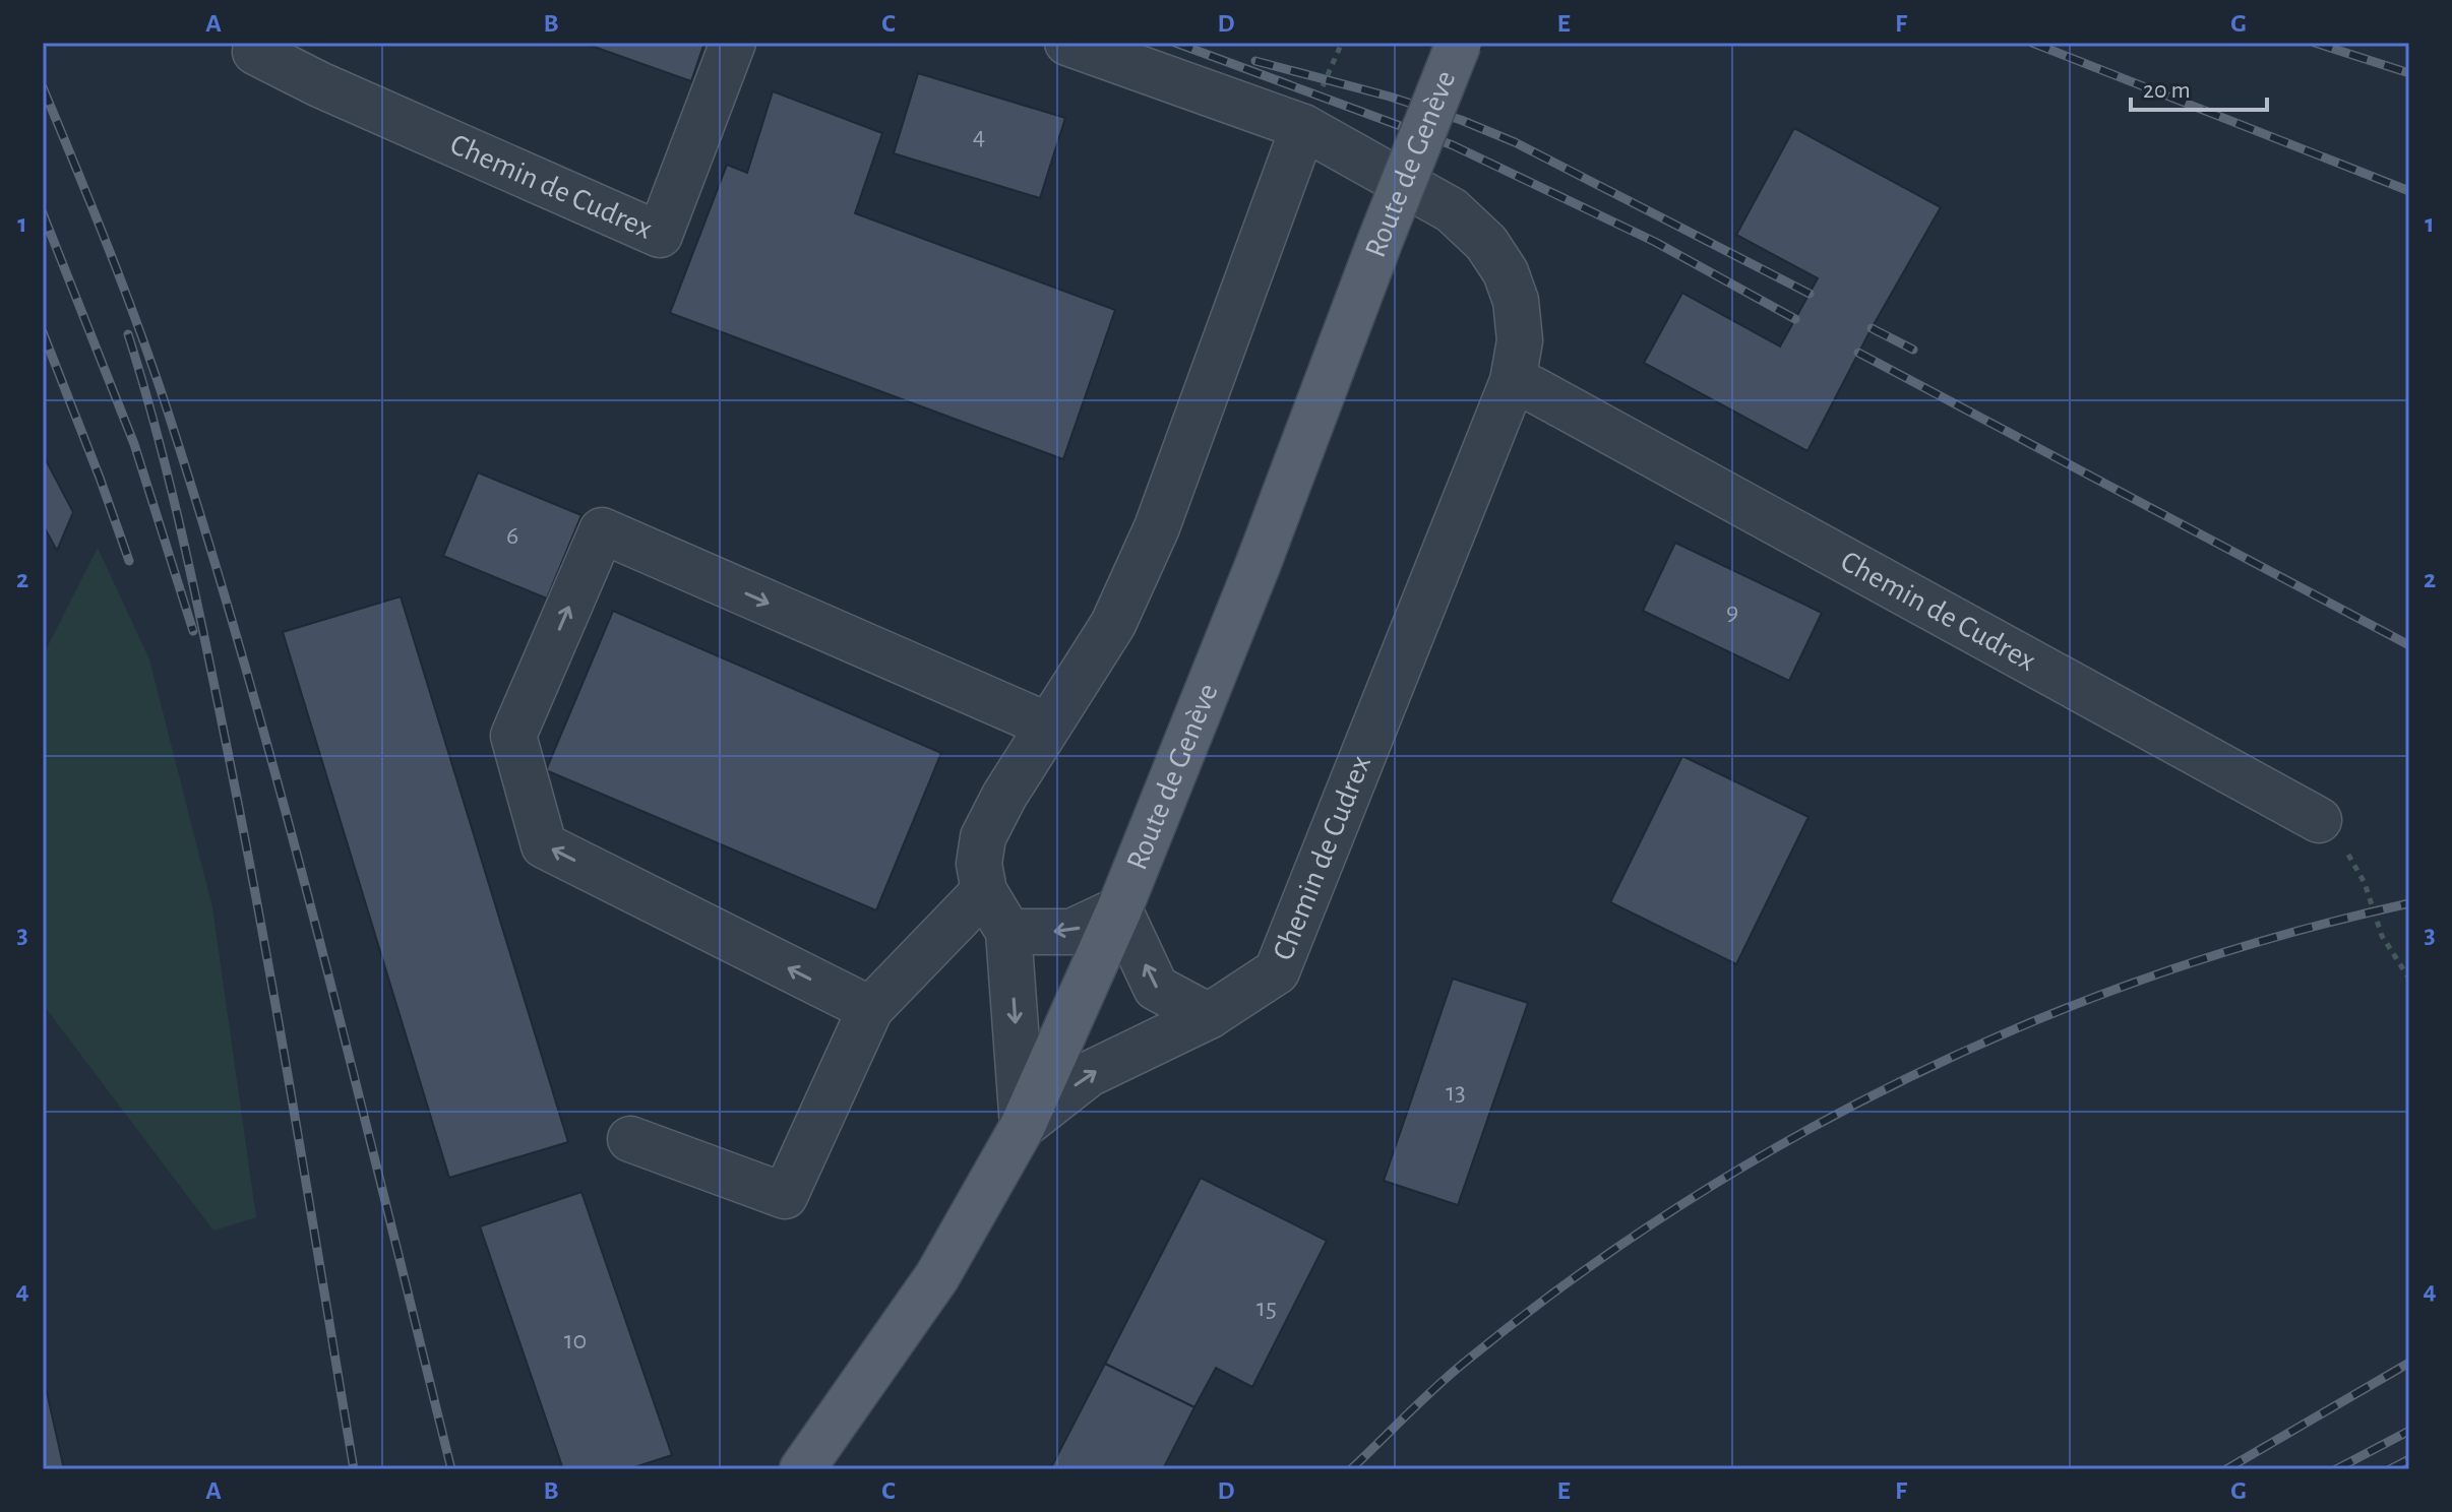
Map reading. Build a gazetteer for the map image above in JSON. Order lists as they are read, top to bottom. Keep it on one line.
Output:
{"streets":{"main road":["Route de Genève"],"street":["Chemin de Cudrex"]},"crossings":[["Route de Genève","Chemin de Cudrex"]],"house_numbers":["4","6","9","13","15","10"],"scale_bar":"20 m","grid":{"columns":["A","B","C","D","E","F","G"],"rows":["1","2","3","4"]}}
